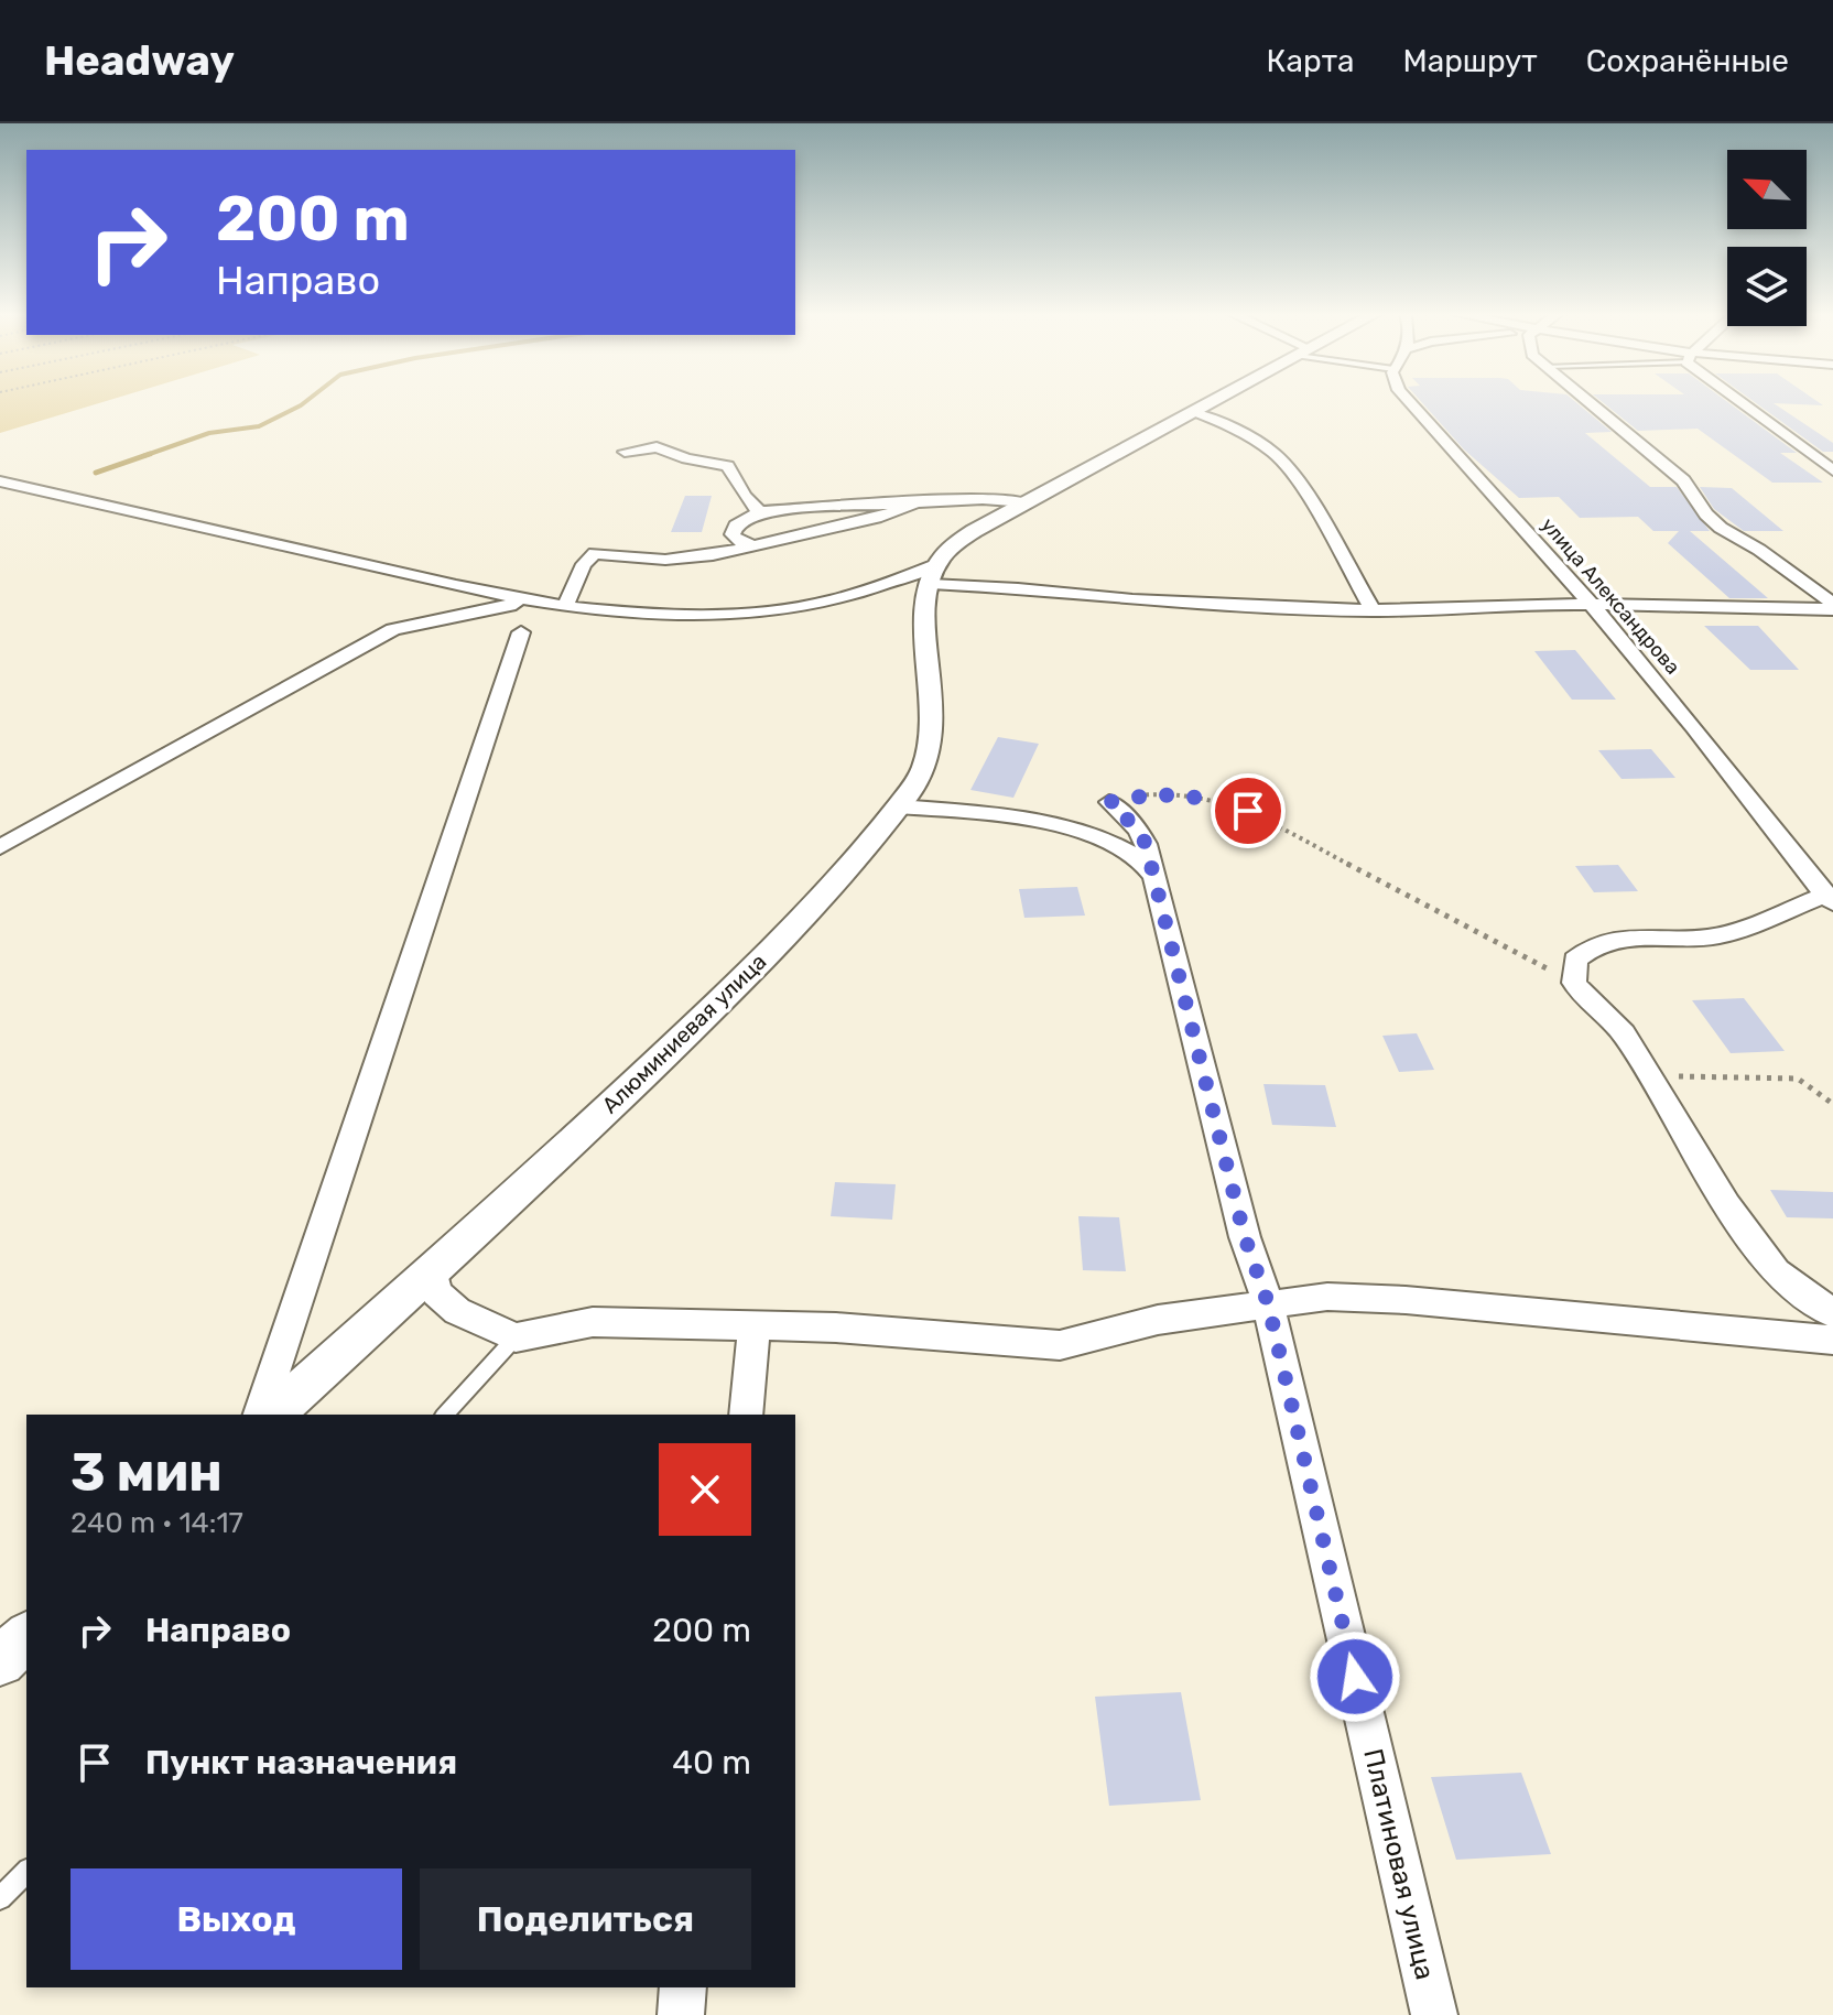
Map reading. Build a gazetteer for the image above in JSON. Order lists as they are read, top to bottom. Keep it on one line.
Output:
{"streets":{"street":["улица Александрова","Алюминиевая улица","Платиновая улица"]},"north":"top left","page":{"header":"Headway","nav":["Карта","Маршрут","Сохранённые"],"turn":["200 m","Направо"],"heading":["3 мин","240 m · 14:17"],"list":[{"name":"Направо","value":"200 m"},{"name":"Пункт назначения","value":"40 m"}],"buttons":["Выход","Поделиться"]}}
